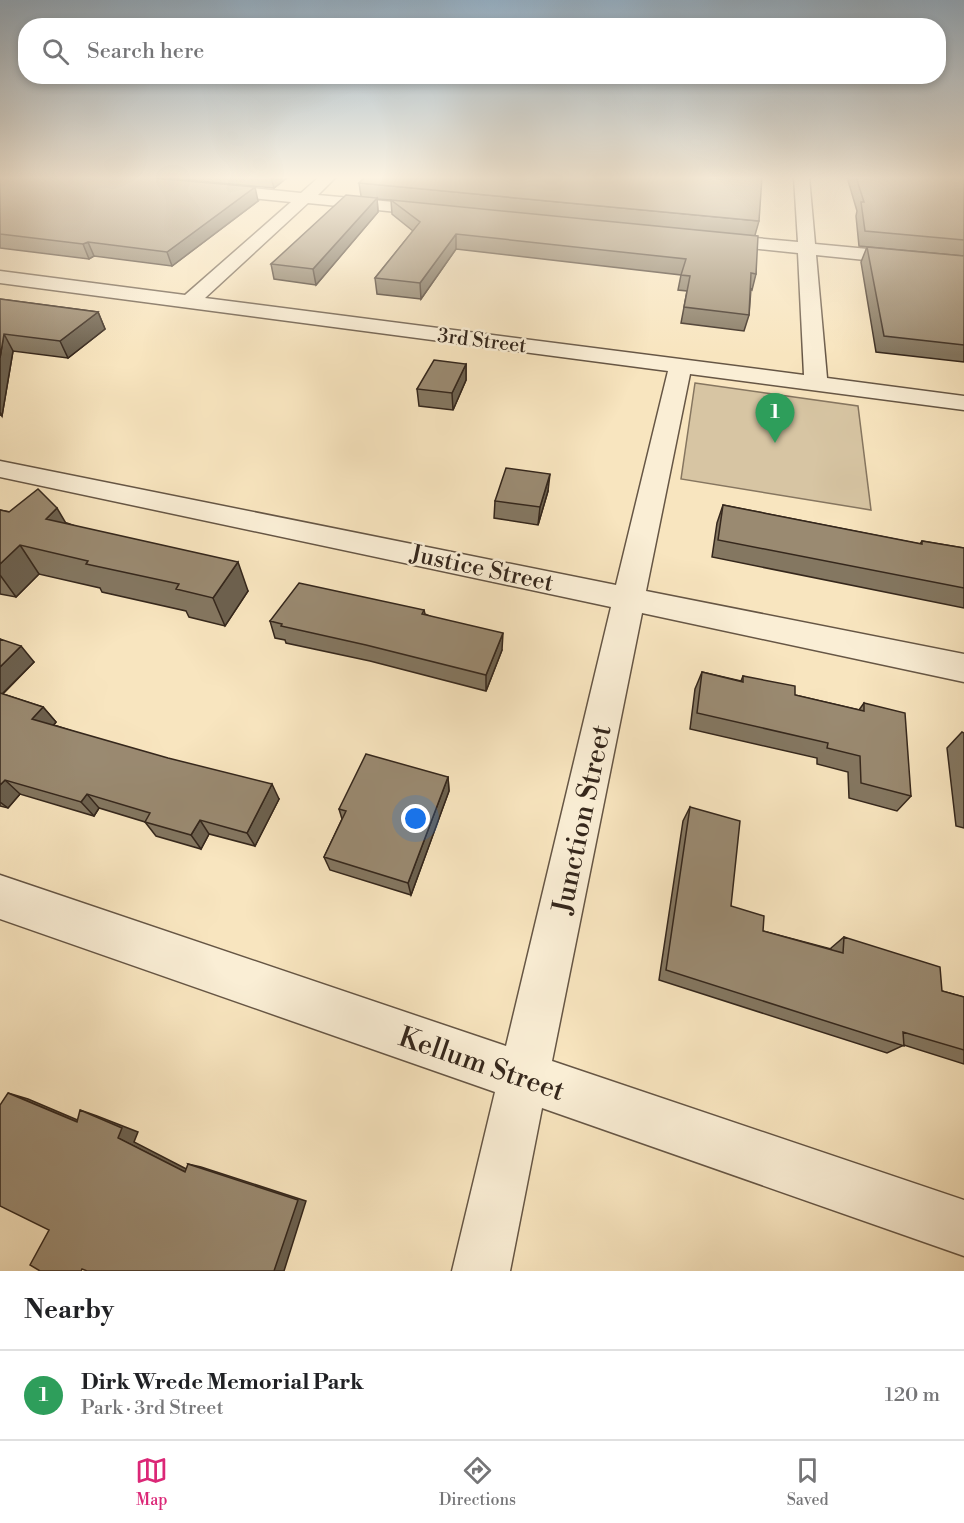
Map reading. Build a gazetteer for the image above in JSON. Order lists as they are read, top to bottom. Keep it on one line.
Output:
{"streets":{"street":["3rd Street","Justice Street","Junction Street","Kellum Street"]},"crossings":[["3rd Street","Junction Street"],["Justice Street","Junction Street"],["Junction Street","Kellum Street"]],"page":{"search":"Search here","pins":"1","heading":"Nearby","list":[{"mark":"1","name":"Dirk Wrede Memorial Park","note":"Park · 3rd Street","value":"120 m"}],"nav":["Map","Directions","Saved"]}}
